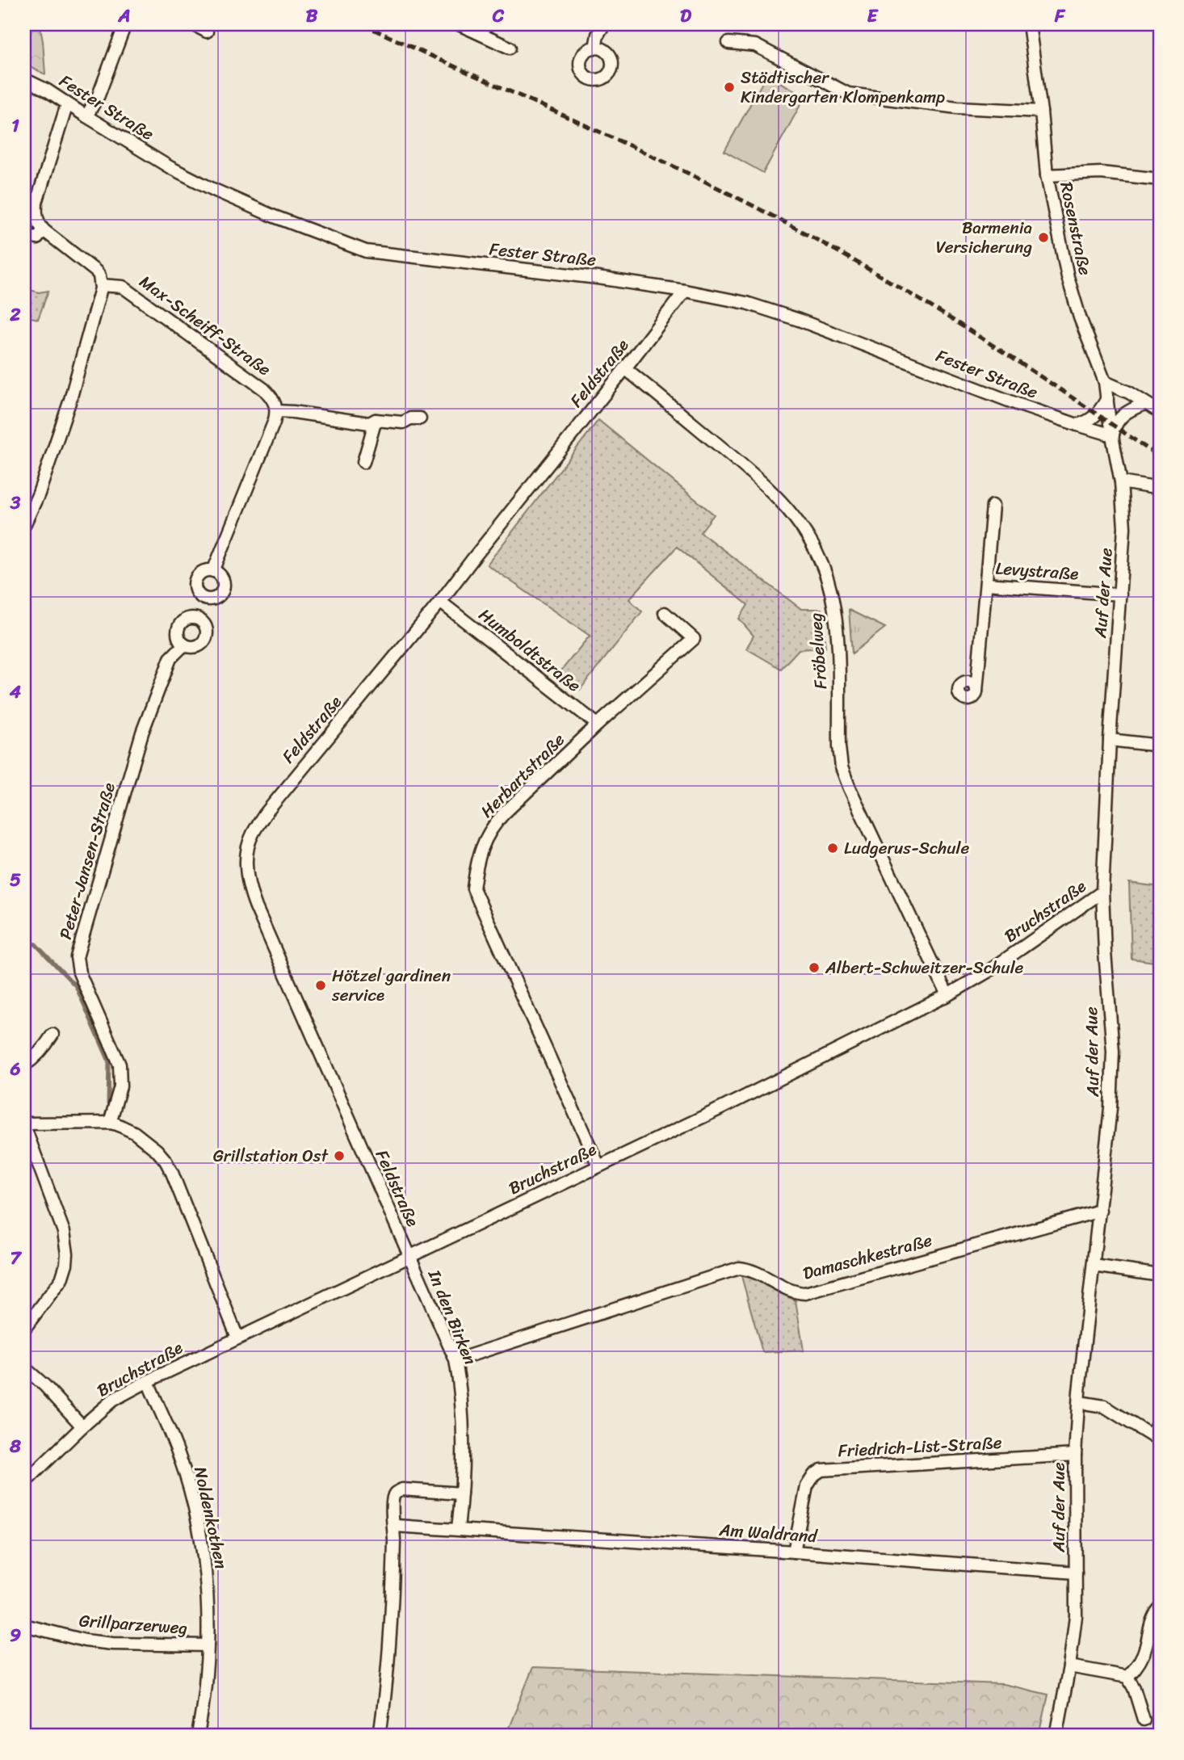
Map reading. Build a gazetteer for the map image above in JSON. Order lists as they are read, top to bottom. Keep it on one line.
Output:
{"streets":{"street":["Fester Straße","Rosenstraße","Max-Scheiff-Straße","Feldstraße","Levystraße","Auf der Aue","Humboldtstraße","Fröbelweg","Herbartstraße","Peter-Jansen-Straße","Bruchstraße","Damaschkestraße","In den Birken","Friedrich-List-Straße","Noldenkothen","Am Waldrand","Grillparzerweg"]},"crossings":[["Fester Straße","Rosenstraße"],["Fester Straße","Feldstraße"],["Fester Straße","Auf der Aue"],["Rosenstraße","Auf der Aue"],["Feldstraße","Humboldtstraße"],["Feldstraße","Fröbelweg"],["Feldstraße","Bruchstraße"],["Feldstraße","In den Birken"],["Levystraße","Auf der Aue"],["Auf der Aue","Bruchstraße"],["Auf der Aue","Damaschkestraße"],["Auf der Aue","Friedrich-List-Straße"],["Auf der Aue","Am Waldrand"],["Humboldtstraße","Herbartstraße"],["Fröbelweg","Bruchstraße"],["Herbartstraße","Bruchstraße"],["Bruchstraße","In den Birken"],["Bruchstraße","Noldenkothen"],["Damaschkestraße","In den Birken"],["In den Birken","Am Waldrand"],["Friedrich-List-Straße","Am Waldrand"],["Noldenkothen","Grillparzerweg"]],"places":["Städtischer Kindergarten Klompenkamp","Barmenia Versicherung","Ludgerus-Schule","Albert-Schweitzer-Schule","Hötzel gardinen service","Grillstation Ost"],"grid":{"columns":["A","B","C","D","E","F"],"rows":["1","2","3","4","5","6","7","8","9"]}}
